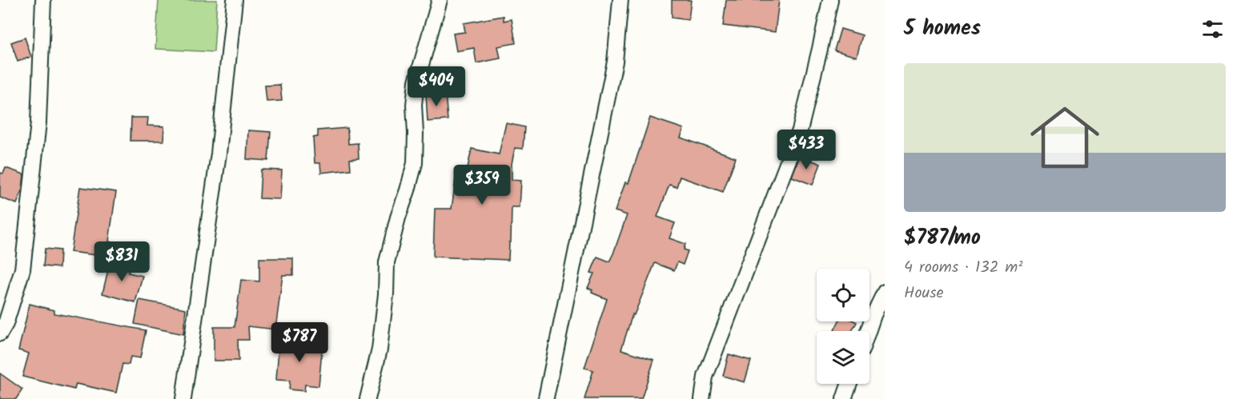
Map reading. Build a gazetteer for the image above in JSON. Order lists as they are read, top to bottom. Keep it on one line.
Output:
{"page":{"heading":"5 homes","list":[{"name":"$787/mo","note":"4 rooms · 132 m² · House"}],"price":["$404","$433","$359","$831","$787"]}}
